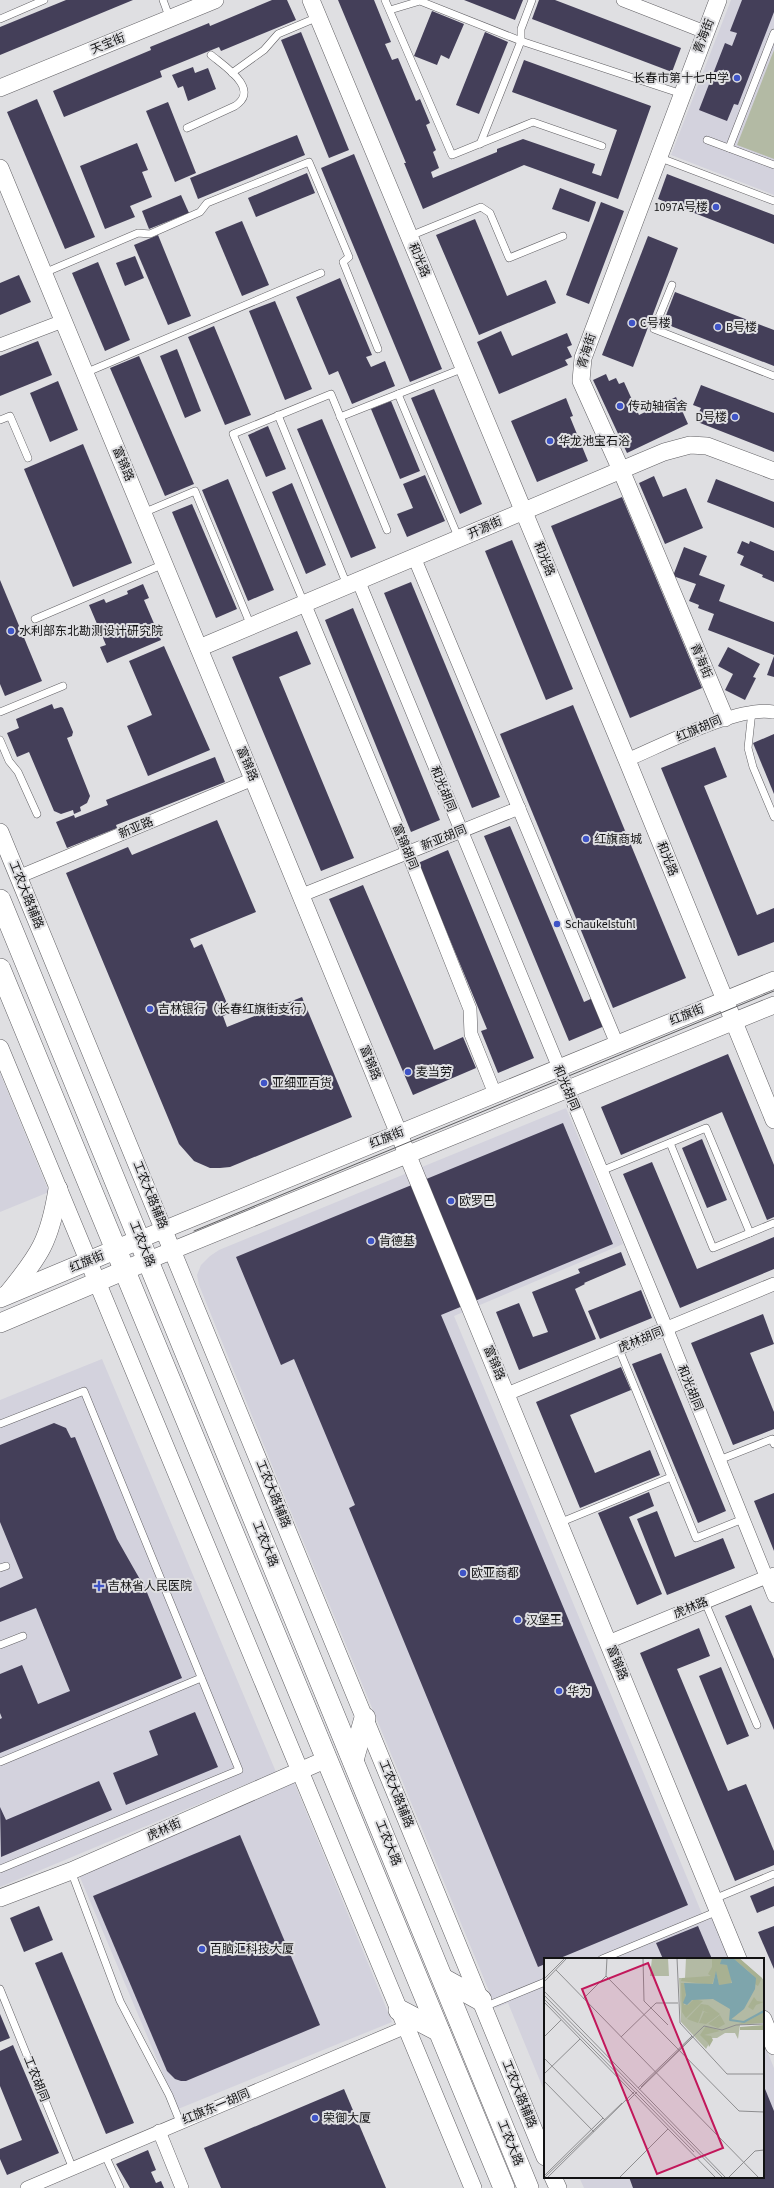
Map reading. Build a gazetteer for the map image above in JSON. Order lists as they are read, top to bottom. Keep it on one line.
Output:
{"streets":{"main road":["红旗街","工农大路"],"street":["青海街","天宝街","和光路","富锦路","开源街","红旗胡同","和光胡同","新亚路","新亚胡同","富锦胡同","工农大路辅路","虎林胡同","虎林路","虎林街","红旗东一胡同"],"lane":["工农胡同"]},"crossings":[["青海街","开源街"],["青海街","红旗胡同"],["和光路","开源街"],["和光路","红旗胡同"],["和光路","红旗街"],["富锦路","开源街"],["富锦路","新亚路"],["富锦路","新亚胡同"],["富锦路","红旗街"],["富锦路","虎林胡同"],["富锦路","虎林路"],["开源街","和光胡同"],["开源街","富锦胡同"],["和光胡同","新亚胡同"],["和光胡同","红旗街"],["和光胡同","虎林胡同"],["和光胡同","虎林路"],["新亚路","工农大路辅路"],["新亚胡同","富锦胡同"],["富锦胡同","红旗街"],["工农大路辅路","红旗街"],["红旗街","工农大路"],["工农大路","虎林街"],["工农胡同","红旗东一胡同"]],"places":{"other":["长春市第十七中学","1097A号楼","C号楼","B号楼","传动轴宿舍","D号楼","华龙池宝石浴","水利部东北勘测设计研究院","红旗商城","Schaukelstuhl","吉林银行（长春红旗街支行）","麦当劳","亚细亚百货","欧罗巴","肯德基","欧亚商都","汉堡王","华为","百脑汇科技大厦","荣御大厦"],"health":["吉林省人民医院"]}}
